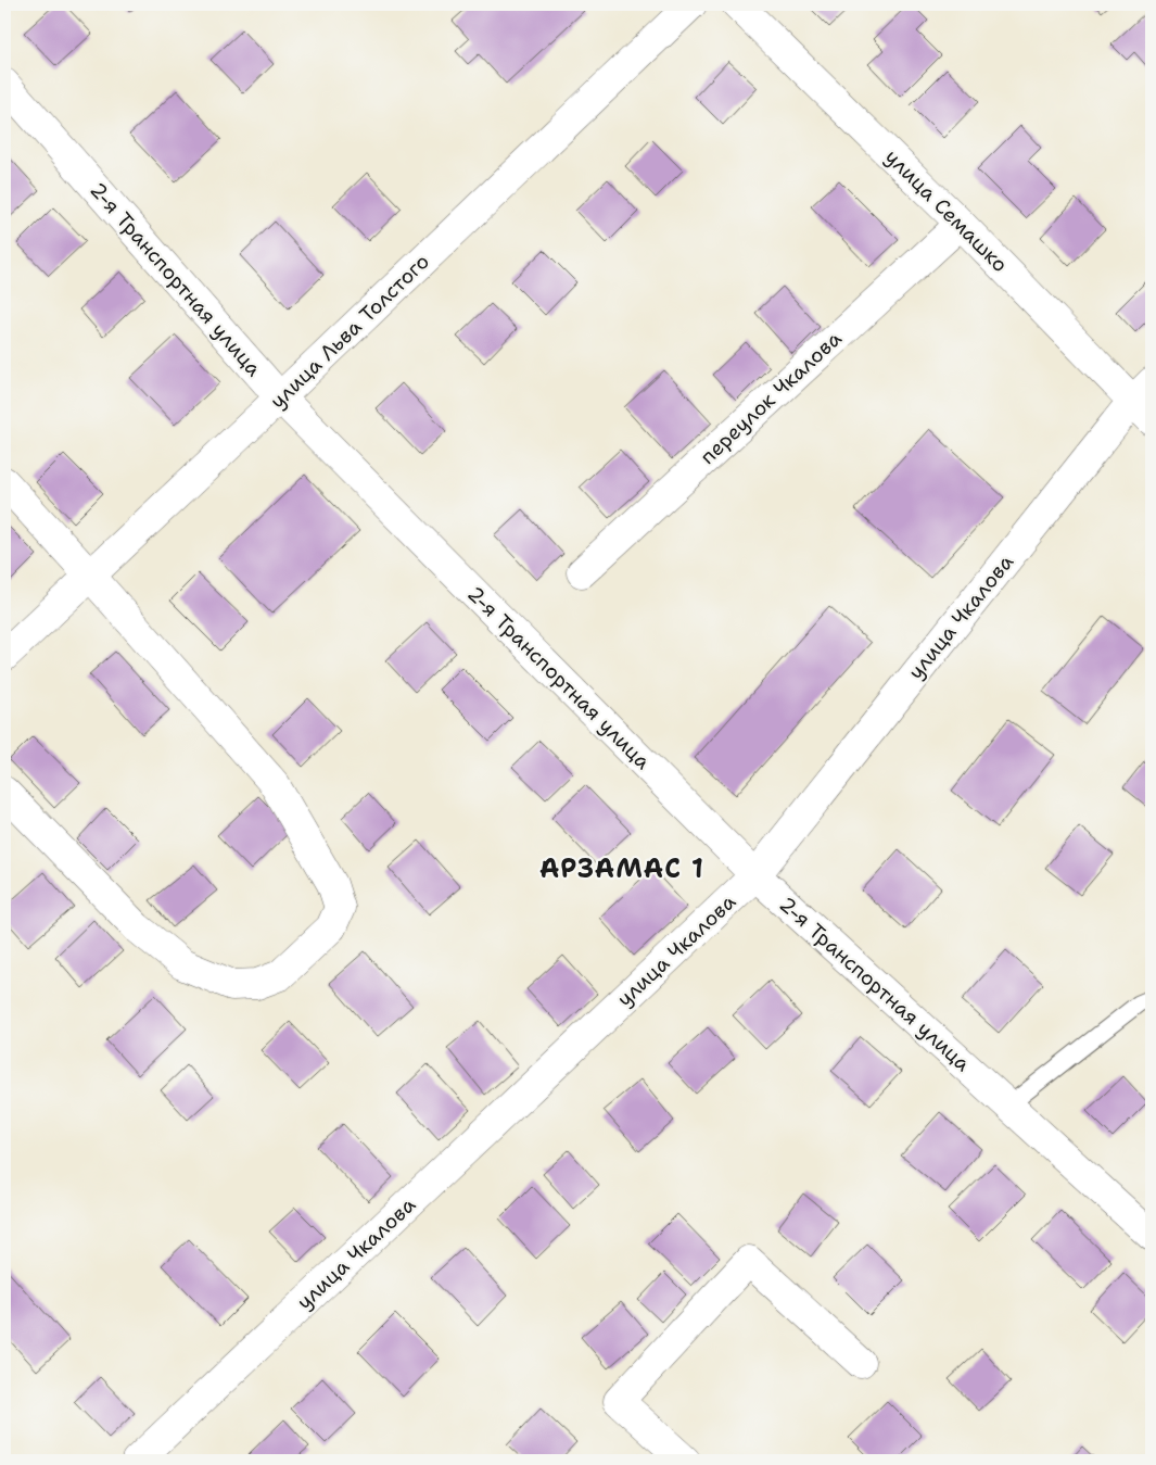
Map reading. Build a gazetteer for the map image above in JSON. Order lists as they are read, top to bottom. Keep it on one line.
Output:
{"streets":{"street":["улица Семашко","2-я Транспортная улица","улица Льва Толстого","переулок Чкалова","улица Чкалова"]},"crossings":[["улица Семашко","переулок Чкалова"],["улица Семашко","улица Чкалова"],["2-я Транспортная улица","улица Льва Толстого"],["2-я Транспортная улица","улица Чкалова"]],"districts":["АРЗАМАС 1"]}
